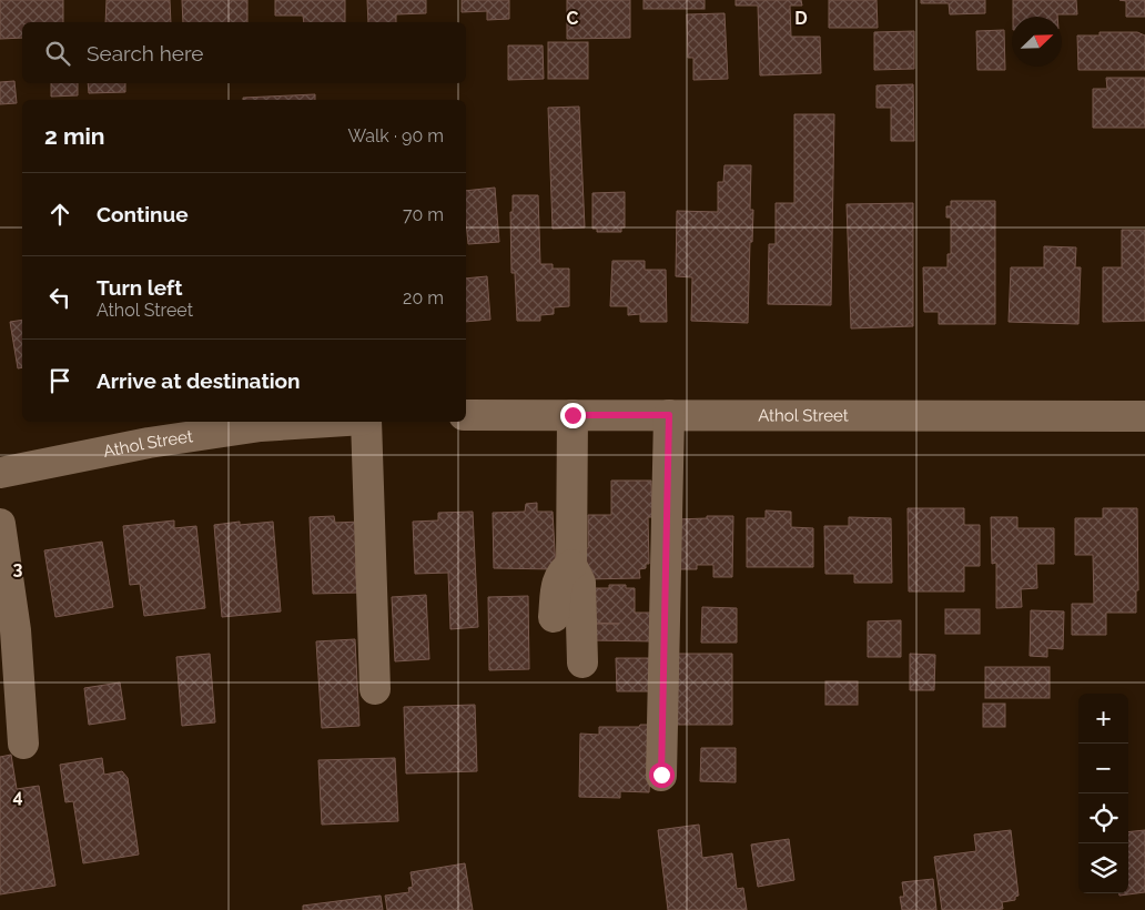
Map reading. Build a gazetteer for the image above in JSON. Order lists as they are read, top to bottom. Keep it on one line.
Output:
{"streets":{"street":["Athol Street"]},"north":"top right","page":{"search":"Search here","heading":["2 min","Walk · 90 m"],"list":[["Continue","70 m"],["Turn left","Athol Street","20 m"],"Arrive at destination"],"map_buttons":["+","−"]},"grid":{"columns":["C","D"],"rows":["3","4"]}}
